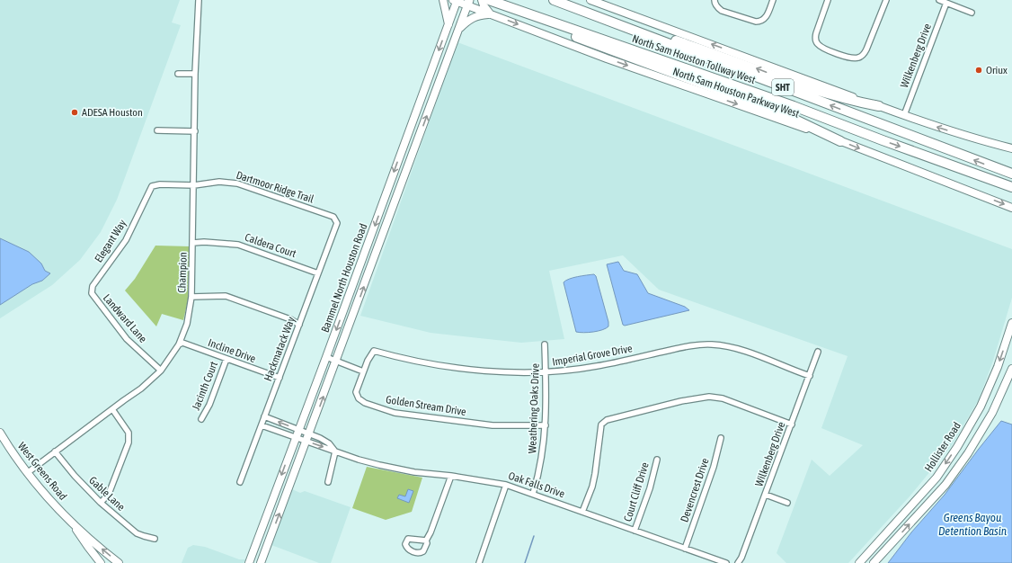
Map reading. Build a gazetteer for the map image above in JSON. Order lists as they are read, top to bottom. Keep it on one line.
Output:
{"streets":{"highway":["North Sam Houston Tollway West","SHT"],"main road":["North Sam Houston Parkway West","Bammel North Houston Road","Hollister Road","West Greens Road"],"street":["Wilkenberg Drive","Dartmoor Ridge Trail","Elegant Way","Caldera Court","Champion","Landward Lane","Hackmatack Way","Incline Drive","Imperial Grove Drive","Jacinth Court","Golden Stream Drive","Weathering Oaks Drive","Oak Falls Drive","Devencrest Drive","Court Cliff Drive","Gable Lane"]},"crossings":[["Wilkenberg Drive","Imperial Grove Drive"],["North Sam Houston Parkway West","Bammel North Houston Road"],["Dartmoor Ridge Trail","Elegant Way"],["Dartmoor Ridge Trail","Champion"],["Dartmoor Ridge Trail","Hackmatack Way"],["Elegant Way","Landward Lane"],["Caldera Court","Champion"],["Caldera Court","Hackmatack Way"],["Champion","Landward Lane"],["Champion","Incline Drive"],["Champion","West Greens Road"],["Champion","Gable Lane"],["Bammel North Houston Road","Oak Falls Drive"],["Hackmatack Way","Incline Drive"],["Hackmatack Way","Oak Falls Drive"],["Incline Drive","Jacinth Court"],["Imperial Grove Drive","Golden Stream Drive"],["Imperial Grove Drive","Weathering Oaks Drive"],["Golden Stream Drive","Weathering Oaks Drive"],["Weathering Oaks Drive","Oak Falls Drive"],["Oak Falls Drive","Devencrest Drive"],["Oak Falls Drive","Court Cliff Drive"]],"water":["Greens Bayou Detention Basin"],"places":["Oriux","ADESA Houston"]}
